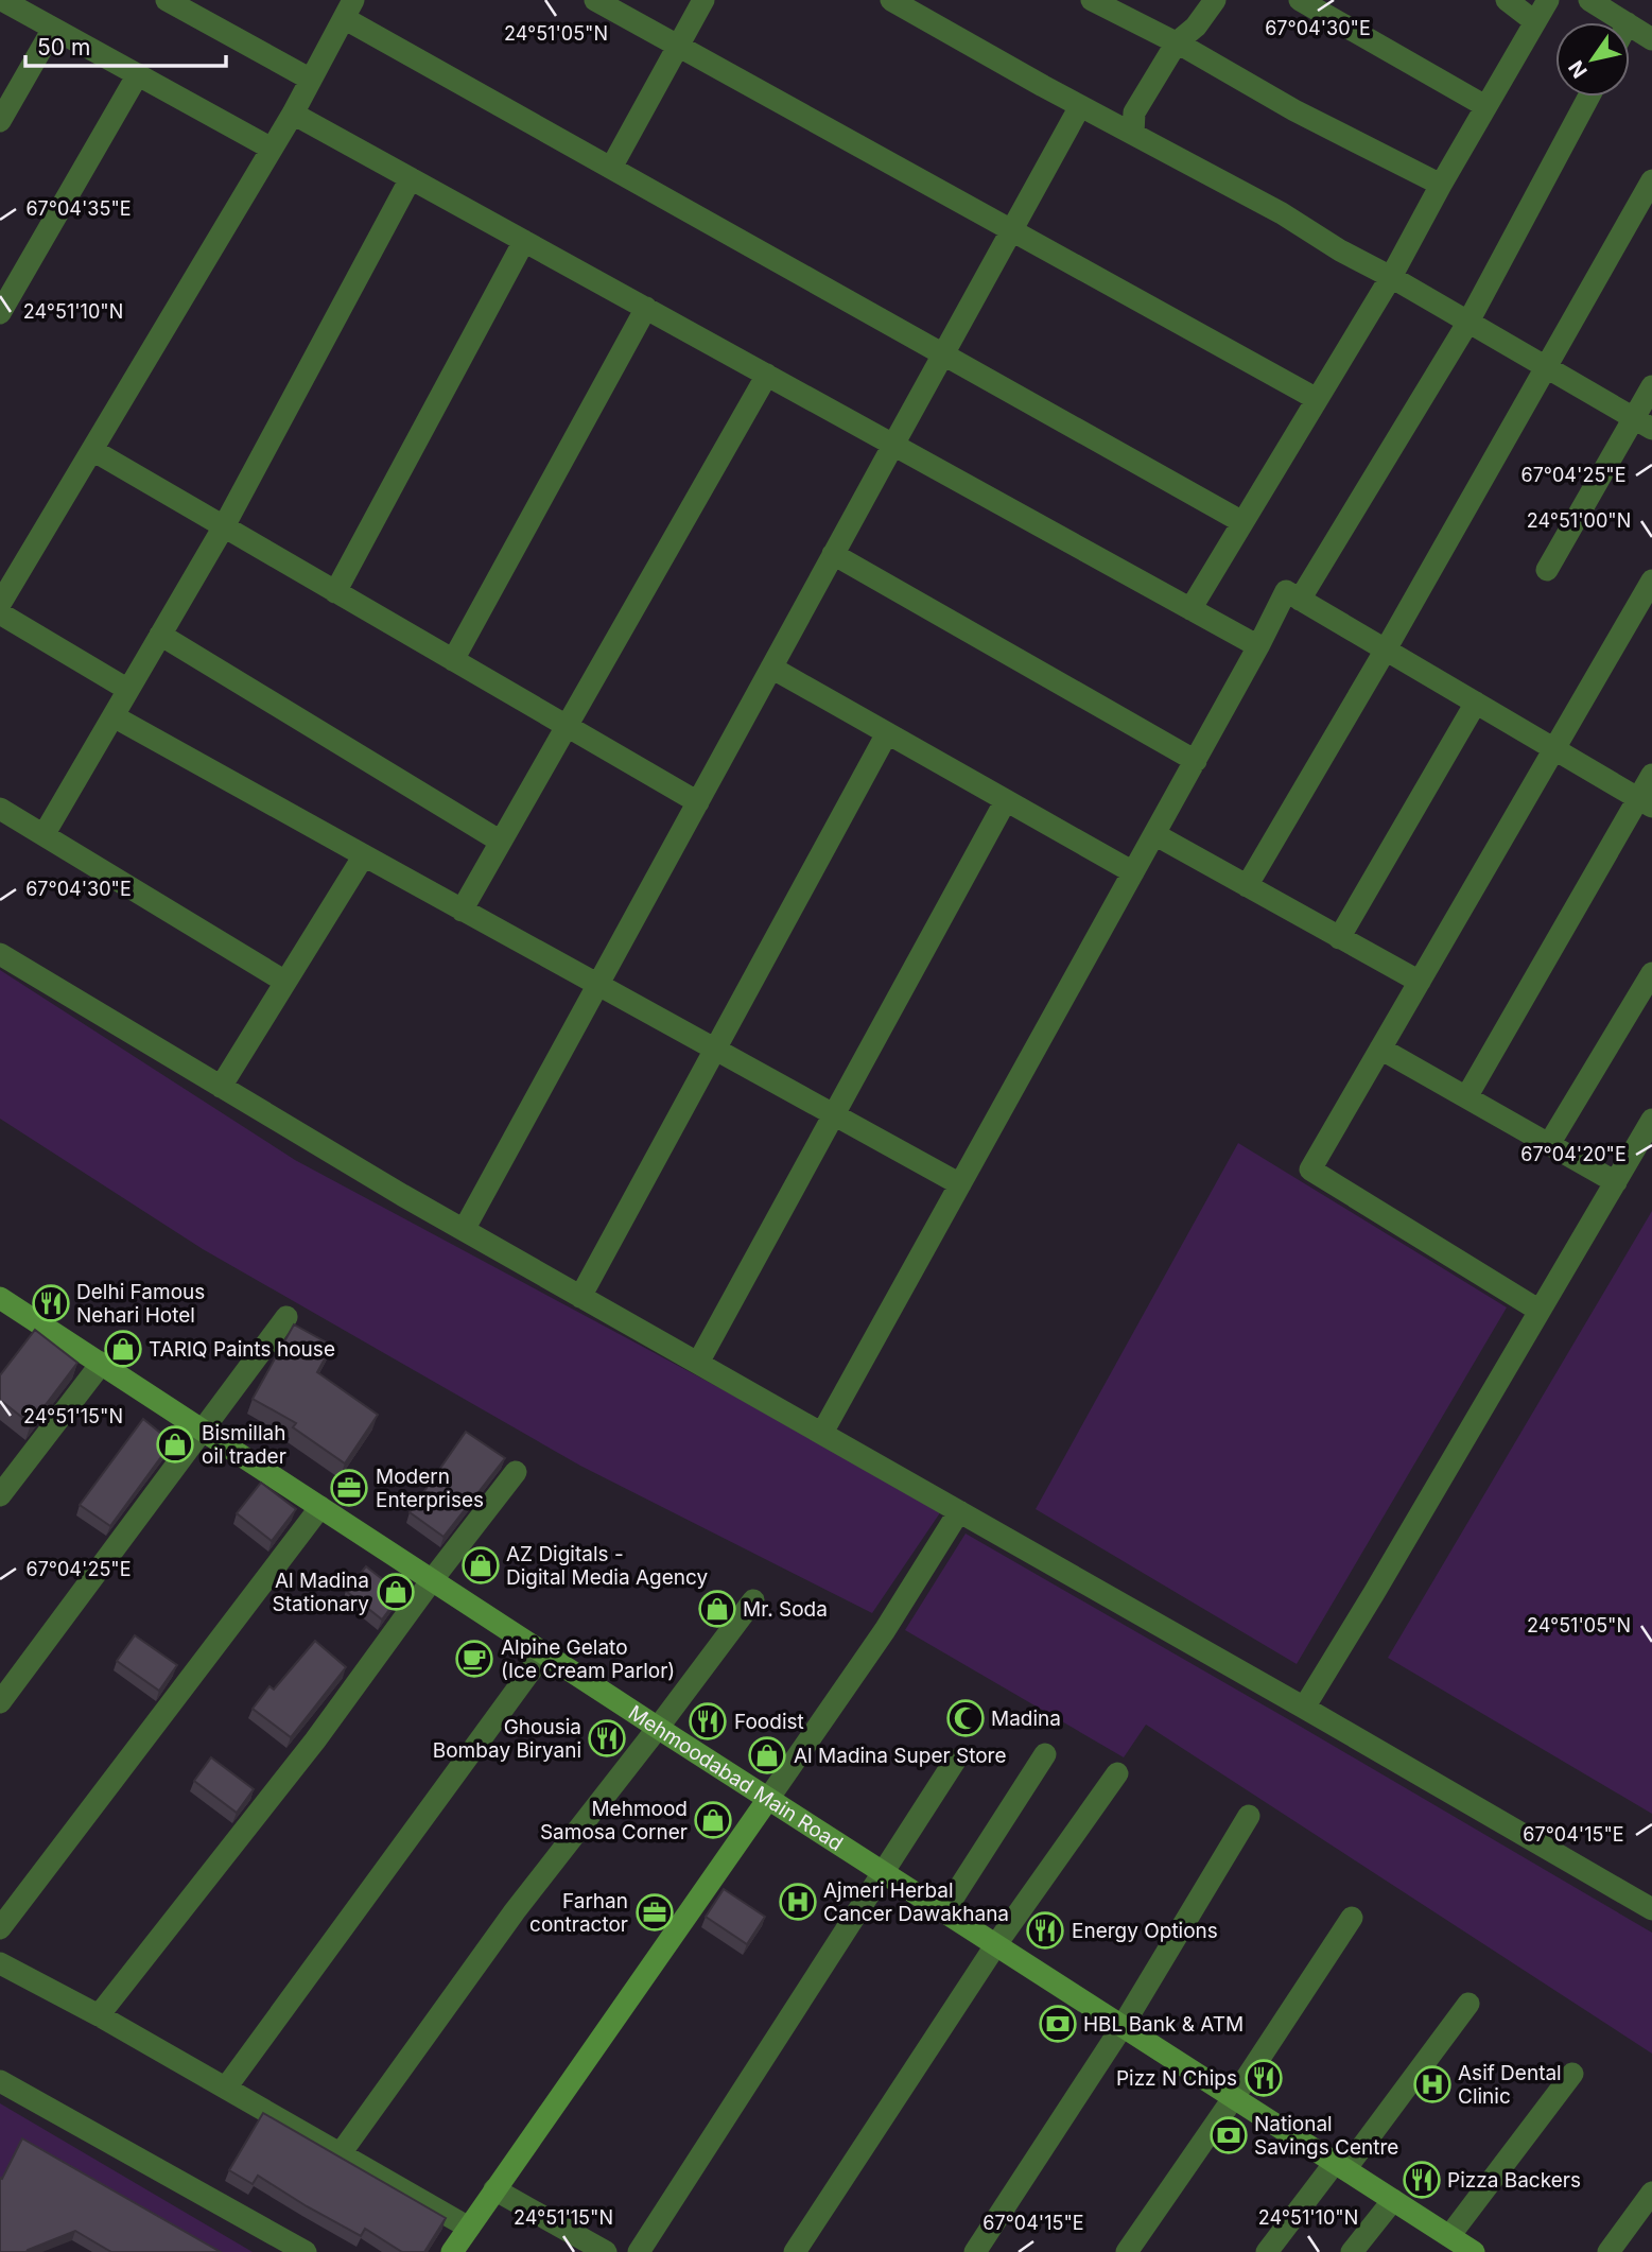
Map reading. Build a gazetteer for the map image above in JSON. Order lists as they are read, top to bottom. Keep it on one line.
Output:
{"streets":{"main road":["Mehmoodabad Main Road"]},"places":{"restaurant":["Delhi Famous Nehari Hotel","Foodist","Ghousia Bombay Biryani","Energy Options","Pizz N Chips","Pizza Backers"],"shop":["TARIQ Paints house","Bismillah oil trader","AZ Digitals - Digital Media Agency","Al Madina Stationary","Mr. Soda","Al Madina Super Store","Mehmood Samosa Corner"],"office":["Modern Enterprises","Farhan contractor"],"cafe":["Alpine Gelato (Ice Cream Parlor)"],"mosque":["Madina"],"hospital":["Ajmeri Herbal Cancer Dawakhana","Asif Dental Clinic"],"bank":["HBL Bank & ATM","National Savings Centre"]},"scale_bar":"50 m","north":"bottom left","coordinates":["67°04'30\"E","24°51'05\"N","67°04'35\"E","24°51'10\"N","67°04'25\"E","24°51'00\"N","67°04'20\"E","24°51'15\"N","67°04'15\"E"]}
